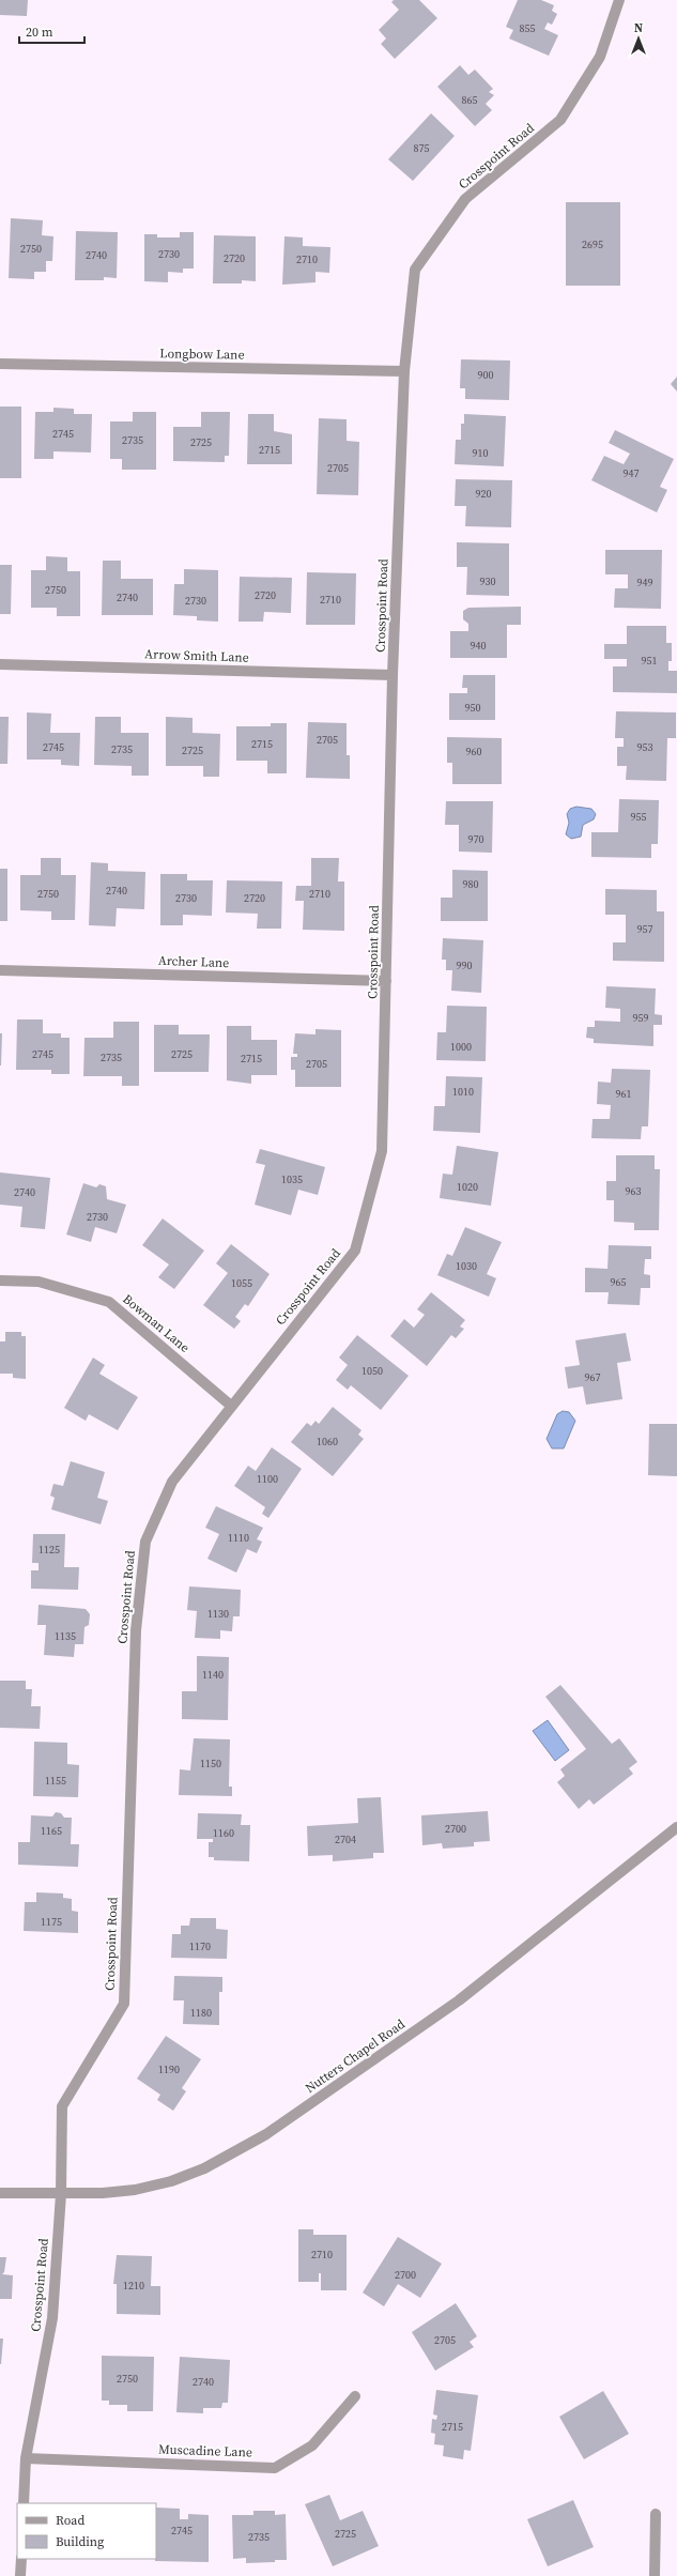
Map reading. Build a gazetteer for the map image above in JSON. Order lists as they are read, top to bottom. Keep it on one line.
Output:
{"streets":{"street":["Crosspoint Road","Longbow Lane","Arrow Smith Lane","Archer Lane","Bowman Lane","Nutters Chapel Road","Muscadine Lane"]},"crossings":[["Crosspoint Road","Longbow Lane"],["Crosspoint Road","Arrow Smith Lane"],["Crosspoint Road","Archer Lane"],["Crosspoint Road","Bowman Lane"],["Crosspoint Road","Nutters Chapel Road"],["Crosspoint Road","Muscadine Lane"]],"house_numbers":["855","865","875","2695","2750","2730","2740","2720","2710","900","2745","2735","2725","2715","910","2705","947","920","930","949","2750","2720","2740","2710","2730","940","951","950","2705","2715","2745","953","2735","2725","960","955","970","980","2740","2750","2710","2730","2720","957","990","959","1000","2745","2725","2735","2715","2705","1010","961","1035","1020","963","2740","2730","1030","965","1055","1050","967","1060","1100","1110","1125","1130","1135","1140","1150","1155","2700","1165","1160","2704","1175","1170","1180","1190","2710","2700","1210","2705","2750","2740","2715","2745","2725","2735"],"legend":["Road","Building"],"scale_bar":"20 m","north":"top"}
